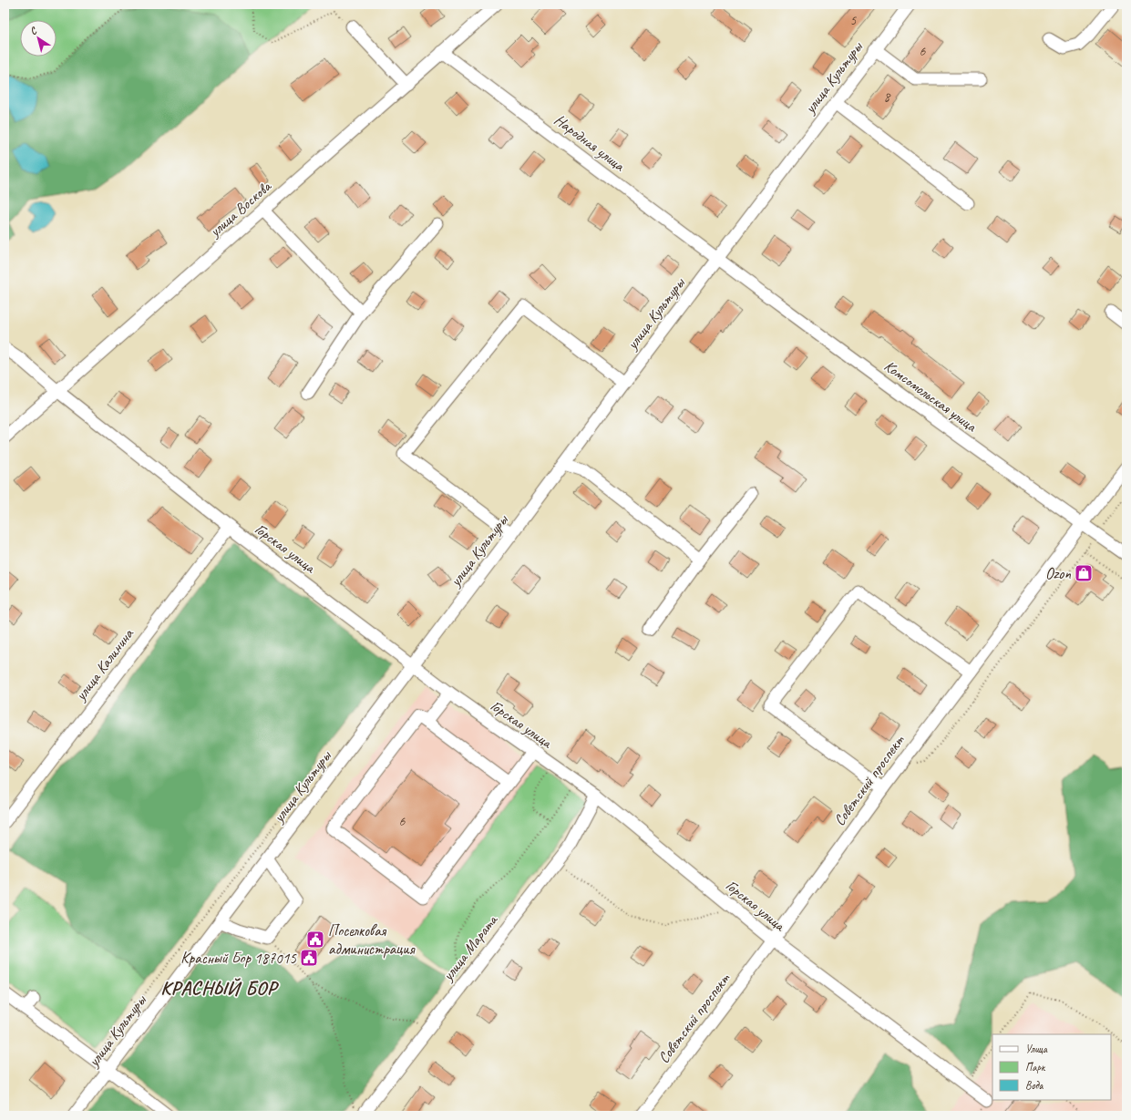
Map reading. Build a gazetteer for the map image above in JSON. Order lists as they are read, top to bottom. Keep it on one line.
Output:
{"streets":{"street":["улица Культуры","Народная улица","улица Воскова","Комсомольская улица","Горская улица","улица Калинина","Советский проспект","улица Марата"]},"crossings":[["улица Культуры","Народная улица"],["улица Культуры","Комсомольская улица"],["улица Культуры","Горская улица"],["Народная улица","улица Воскова"],["Народная улица","Комсомольская улица"],["улица Воскова","Горская улица"],["Комсомольская улица","Советский проспект"],["Горская улица","улица Калинина"],["Горская улица","Советский проспект"],["Горская улица","улица Марата"]],"districts":["КРАСНЫЙ БОР"],"places":{"shop":["Ozon"],"public building":["Поселковая администрация","Красный Бор 187015"]},"house_numbers":["5","6","8","6"],"legend":["Улица","Парк","Вода"],"north":"top left"}
